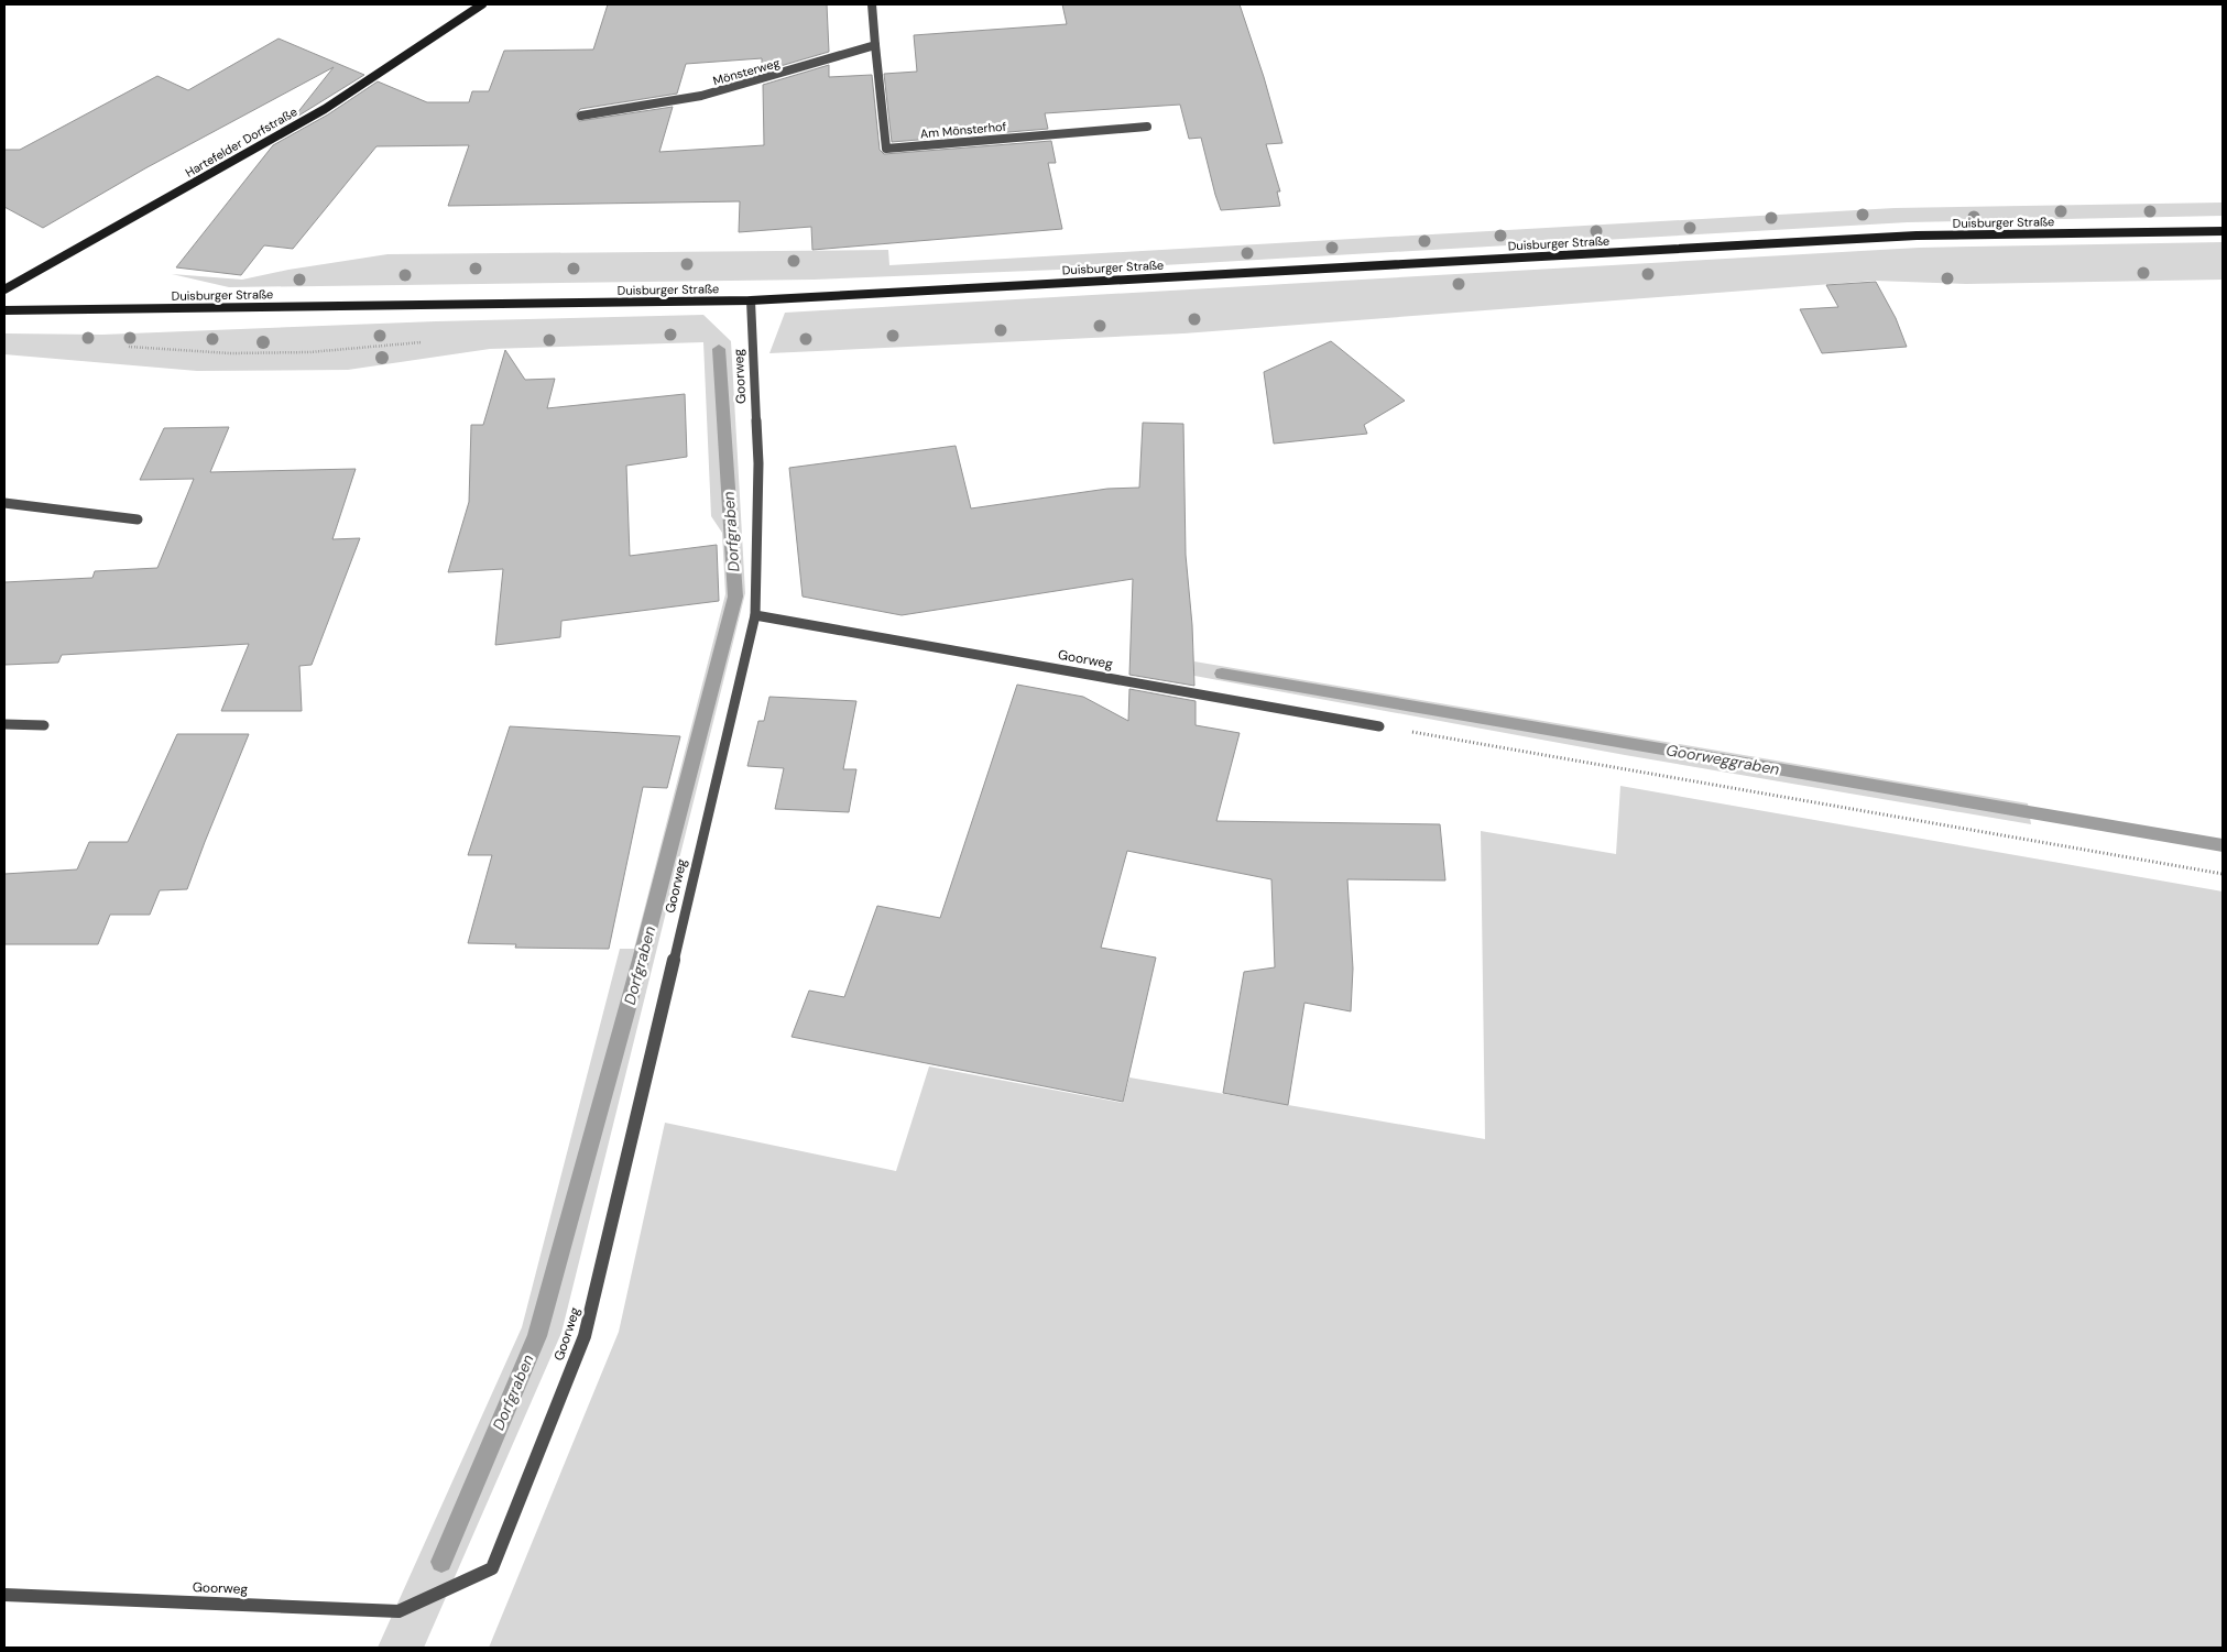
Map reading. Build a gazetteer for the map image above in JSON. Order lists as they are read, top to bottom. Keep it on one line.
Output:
{"streets":{"main road":["Hartefelder Dorfstraße","Duisburger Straße"],"street":["Mönsterweg","Am Mönsterhof","Goorweg"]},"crossings":[["Mönsterweg","Am Mönsterhof"],["Duisburger Straße","Goorweg"]],"water":["Dorfgraben","Goorweggraben"]}
